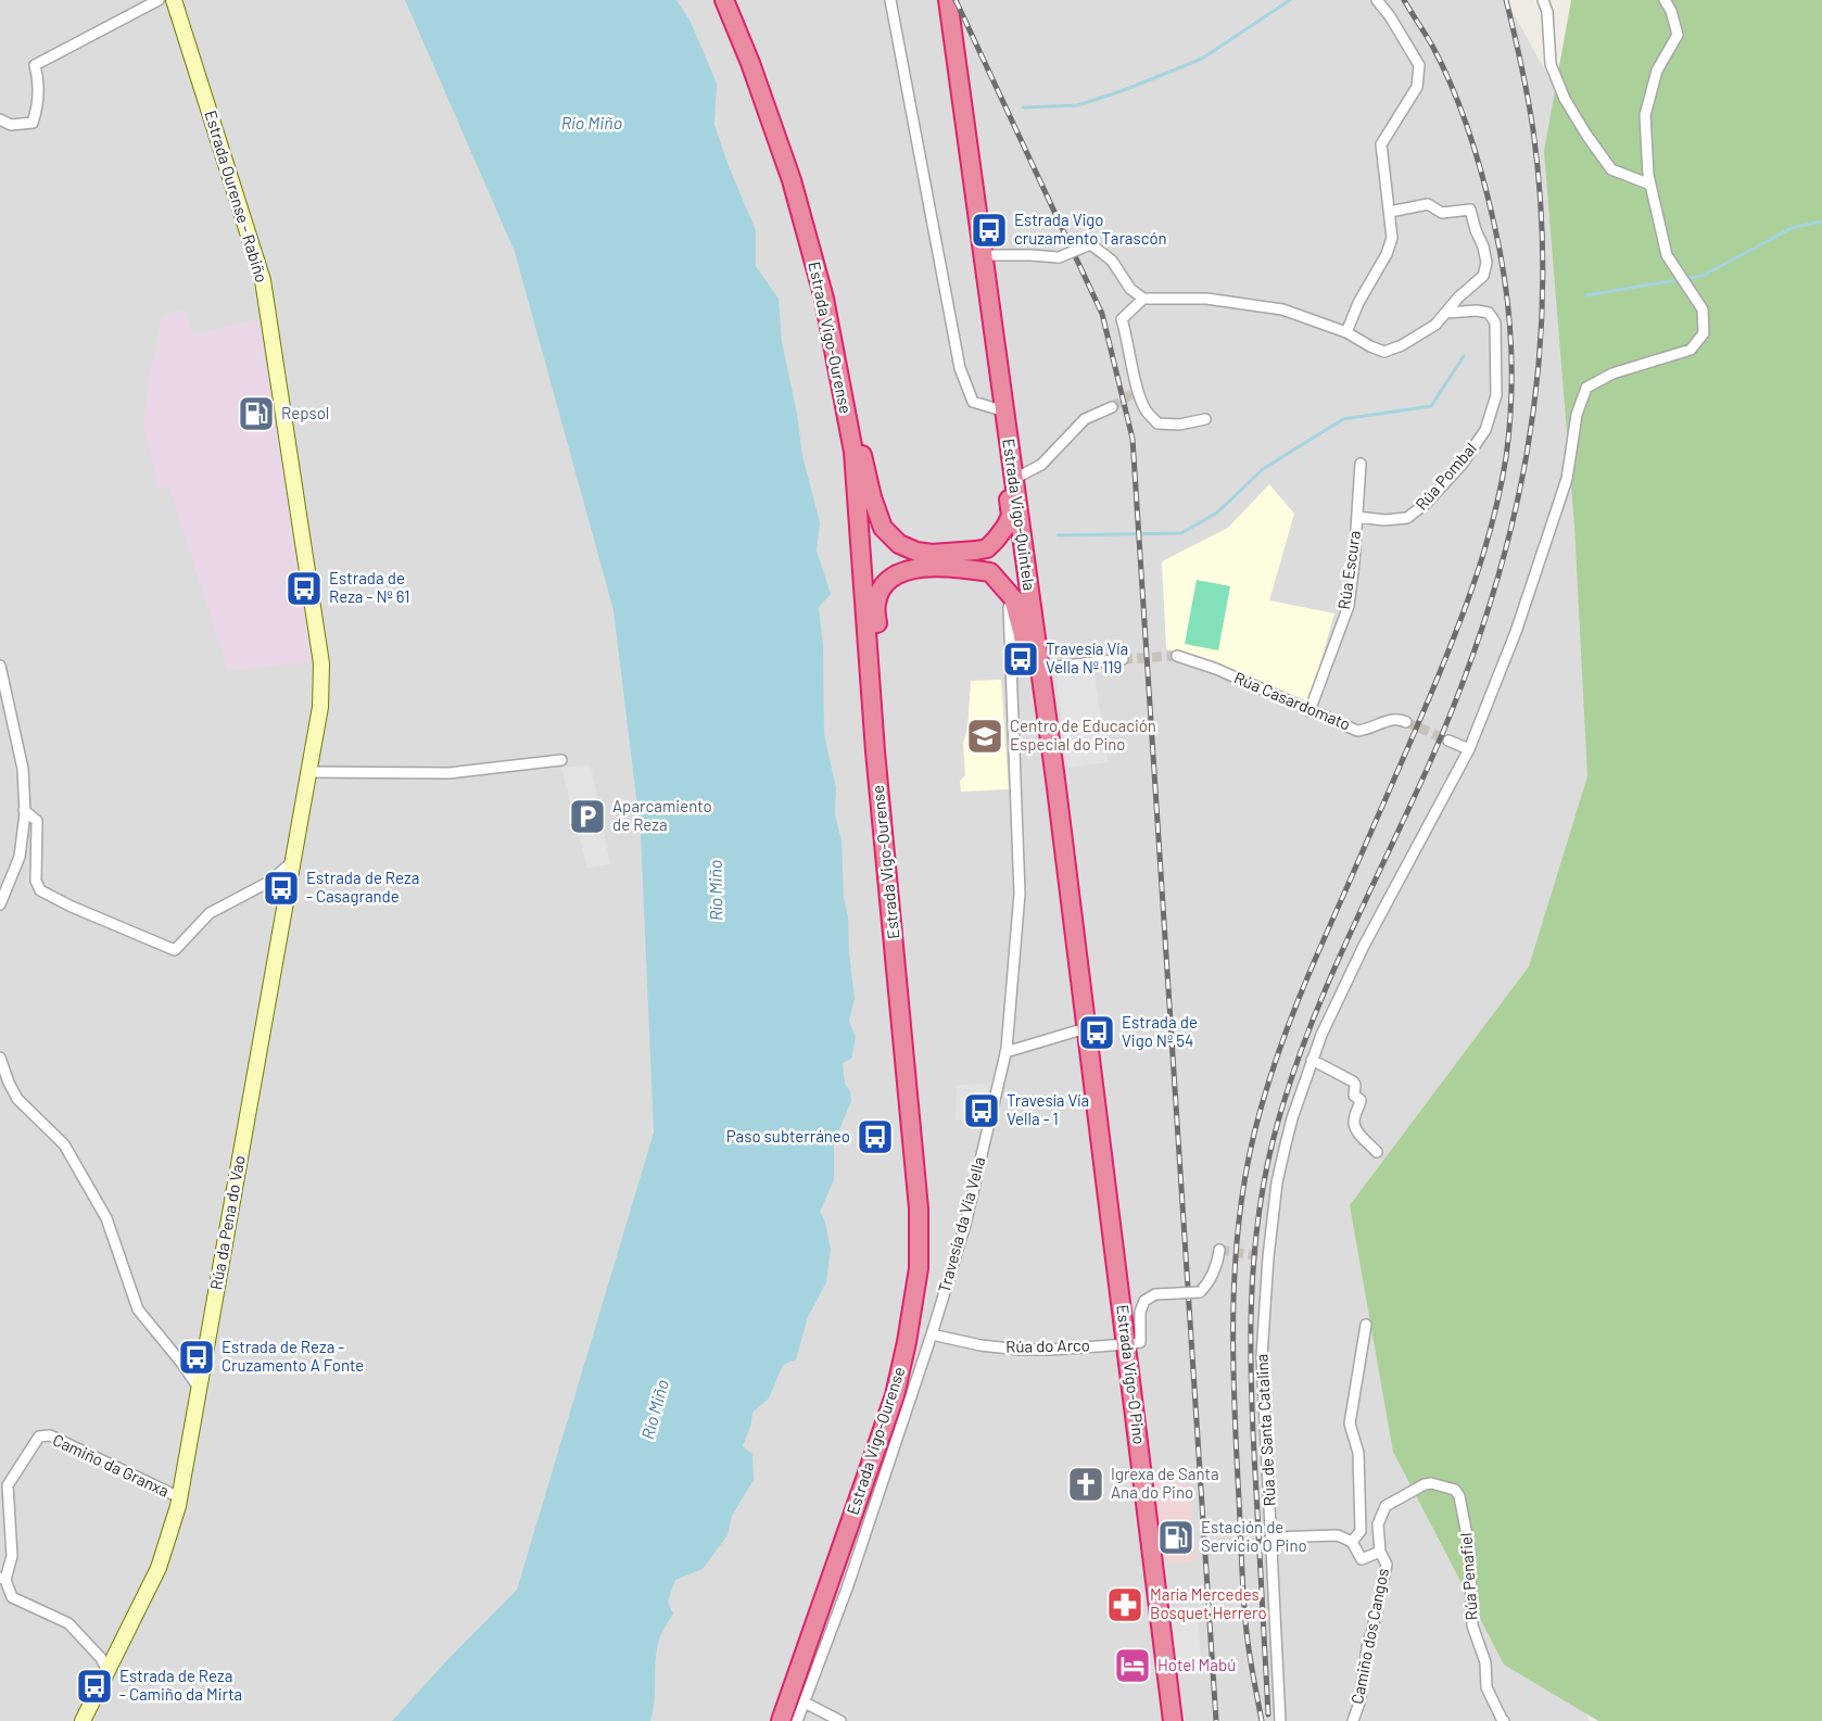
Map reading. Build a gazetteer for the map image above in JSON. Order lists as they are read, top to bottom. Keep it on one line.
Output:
{"streets":{"highway":["Estrada Vigo-Ourense","Estrada Vigo-Quintela","Estrada Vigo-O Pino"],"main road":["Estrada Ourense - Rabiño","Rúa da Pena do Vao"],"street":["Rúa Pombal","Rúa Escura","Rúa Casardomato","Travesía da Vía Vella","Rúa do Arco","Rúa de Santa Catalina","Camiño da Granxa","Rúa Penafiel","Camiño dos Cangos"]},"crossings":[["Estrada Ourense - Rabiño","Rúa da Pena do Vao"],["Rúa Pombal","Rúa Escura"],["Estrada Vigo-Quintela","Estrada Vigo-O Pino"],["Rúa Escura","Rúa Casardomato"],["Rúa da Pena do Vao","Camiño da Granxa"],["Travesía da Vía Vella","Rúa do Arco"],["Rúa do Arco","Estrada Vigo-O Pino"],["Rúa Penafiel","Camiño dos Cangos"]],"water":["Río Miño"],"places":{"bus stop":["Estrada Vigo cruzamento Tarascón","Estrada de Reza - Nº 61","Travesía Vía Vella Nº 119","Estrada de Reza - Casagrande","Estrada de Vigo Nº 54","Travesía Vía Vella - 1","Paso subterráneo","Estrada de Reza - Cruzamento A Fonte","Estrada de Reza - Camiño da Mirta"],"fuel station":["Repsol","Estación de Servicio O Pino"],"school or university":["Centro de Educación Especial do Pino"],"parking":["Aparcamiento de Reza"],"church":["Igrexa de Santa Ana do Pino"],"pharmacy":["María Mercedes Bosquet Herrero"],"hotel":["Hotel Mabú"]}}
